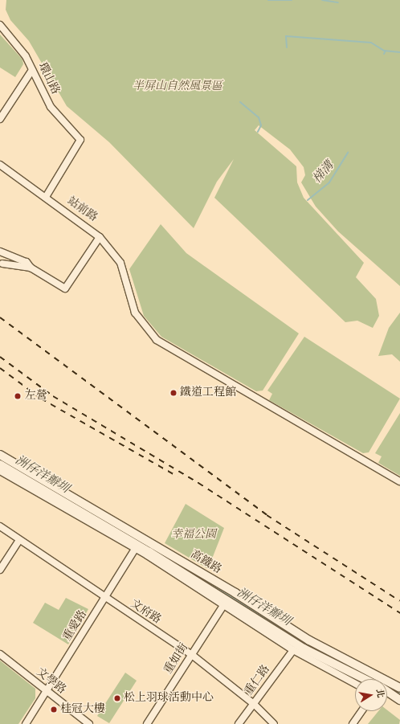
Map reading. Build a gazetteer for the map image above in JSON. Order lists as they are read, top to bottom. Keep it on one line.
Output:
{"streets":{"street":["環山路","站前路","高鐵路","文府路","重愛路","重如街","重仁路","文學路"]},"crossings":[["環山路","站前路"],["高鐵路","重愛路"],["高鐵路","重如街"],["高鐵路","重仁路"],["文府路","重愛路"],["文府路","重如街"],["文府路","重仁路"],["重愛路","文學路"]],"water":["梯溝","洲仔洋瓣圳"],"parks":["半屏山自然風景區","幸福公園"],"places":["鐵道工程館","左營","松上羽球活動中心","桂冠大樓"],"north":"right"}
